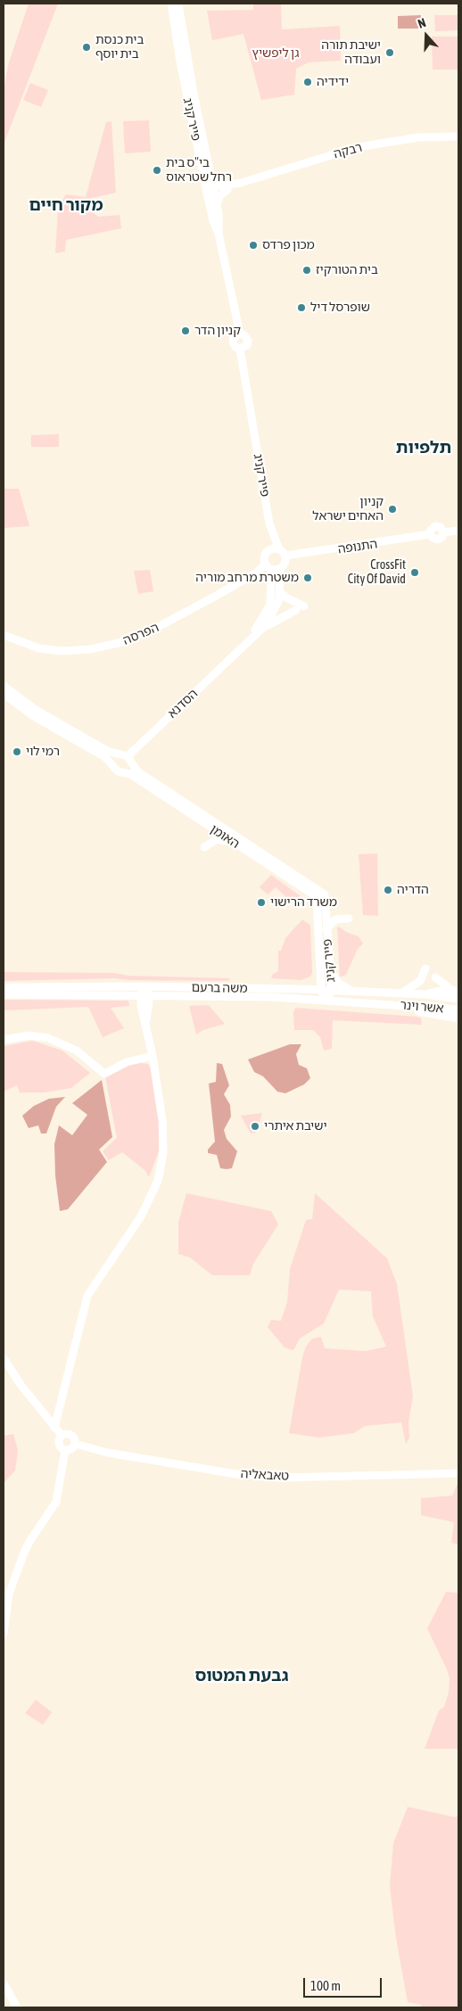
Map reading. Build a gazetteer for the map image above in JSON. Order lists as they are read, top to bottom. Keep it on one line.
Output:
{"streets":{"street":["פייר קניג","רבקה","התנופה","הפרסה","הסדנא","האומן","משה ברעם","אשר וינר","טאבאליה"]},"crossings":[["פייר קניג","רבקה"],["פייר קניג","התנופה"],["פייר קניג","הפרסה"],["פייר קניג","האומן"],["פייר קניג","משה ברעם"],["התנופה","הפרסה"],["הסדנא","האומן"],["משה ברעם","אשר וינר"]],"districts":["מקור חיים","תלפיות","גבעת המטוס"],"parks":["גן ליפשיץ"],"places":["בית כנסת בית יוסף","ישיבת תורה ועבודה","ידידיה","בי\"ס בית רחל שטראוס","מכון פרדס","בית הטורקיז","שופרסל דיל","קניון הדר","קניון האחים ישראל","CrossFit City Of David","משטרת מרחב מוריה","רמי לוי","הדריה","משרד הרישוי","ישיבת איתרי"],"scale_bar":"100 m","north":"top"}
